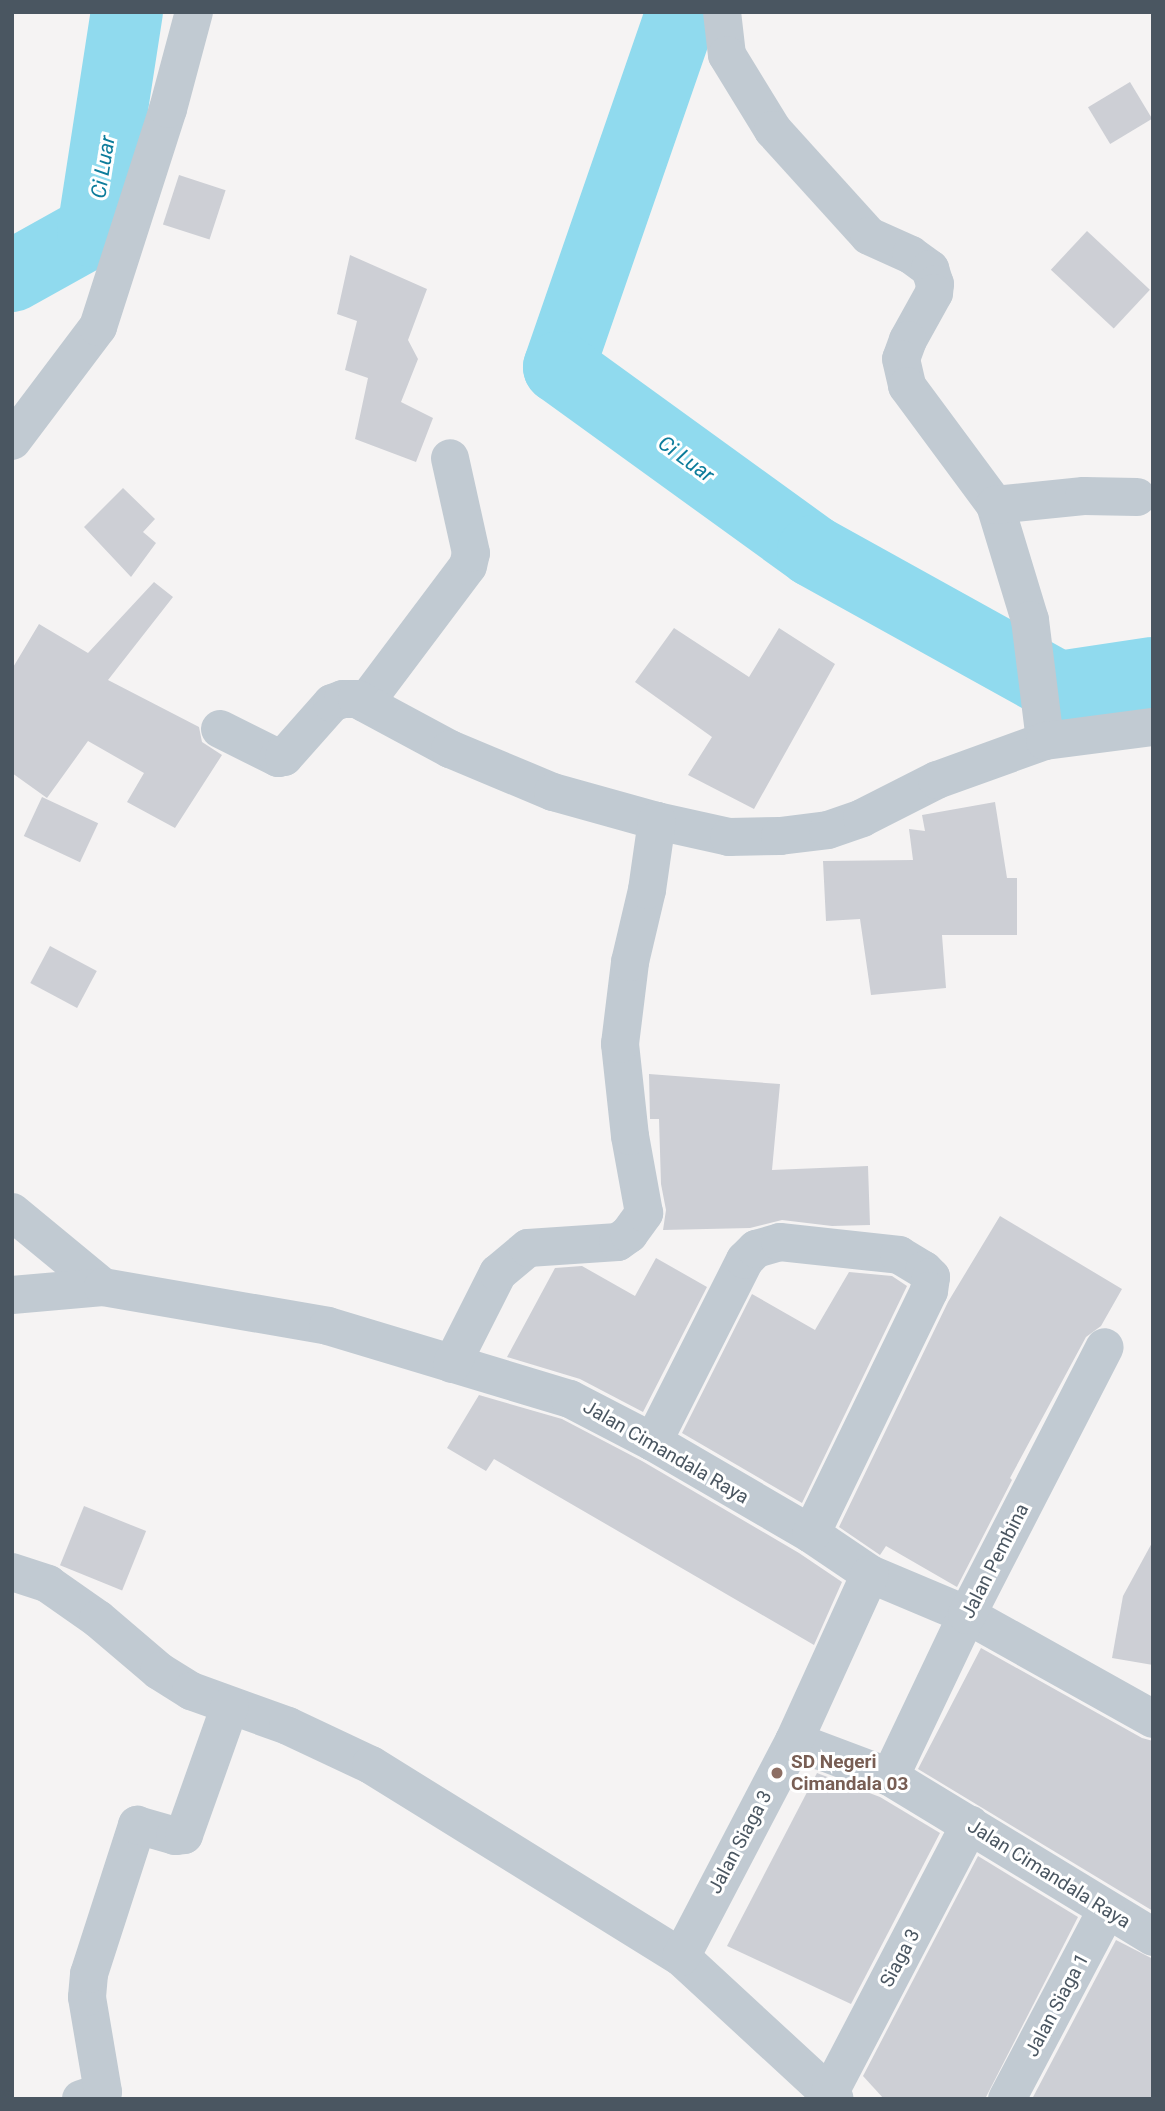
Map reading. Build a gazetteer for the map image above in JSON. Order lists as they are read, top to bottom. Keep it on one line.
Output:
{"streets":{"street":["Jalan Cimandala Raya","Jalan Pembina","Jalan Siaga 3","Siaga 3","Jalan Siaga 1"]},"crossings":[["Jalan Cimandala Raya","Jalan Pembina"],["Jalan Cimandala Raya","Jalan Siaga 3"],["Jalan Cimandala Raya","Siaga 3"],["Jalan Cimandala Raya","Jalan Siaga 1"]],"water":["Ci Luar"],"places":["SD Negeri Cimandala 03"]}
